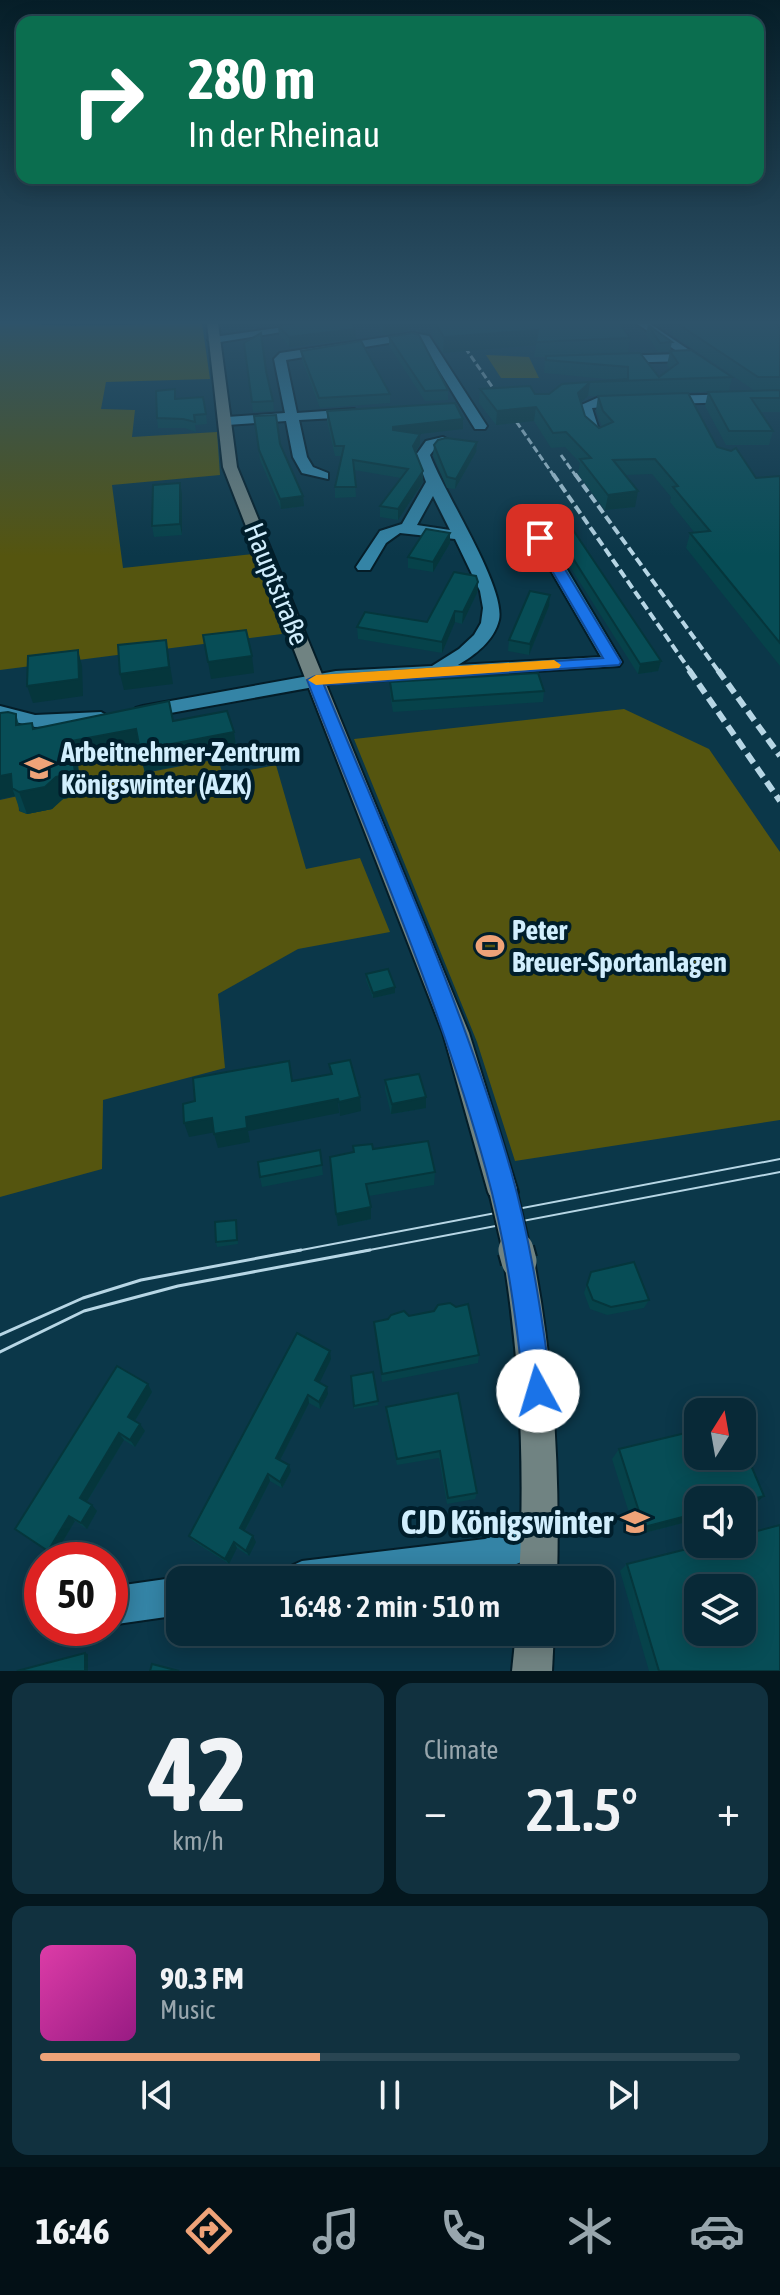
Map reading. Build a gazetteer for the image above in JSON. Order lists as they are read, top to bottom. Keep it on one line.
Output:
{"streets":{"main road":["Hauptstraße"]},"places":{"school or university":["Arbeitnehmer-Zentrum Königswinter (AZK)","CJD Königswinter"],"sports":["Peter Breuer-Sportanlagen"]},"north":"top","page":{"turn":["280 m","In der Rheinau"],"limit":"50","trip":"16:48 · 2 min · 510 m","tile":[["42","km/h"],"Climate"],"heat":["−","21.5°","+"],"song":["90.3 FM","Music"],"tabs":"16:46"}}
